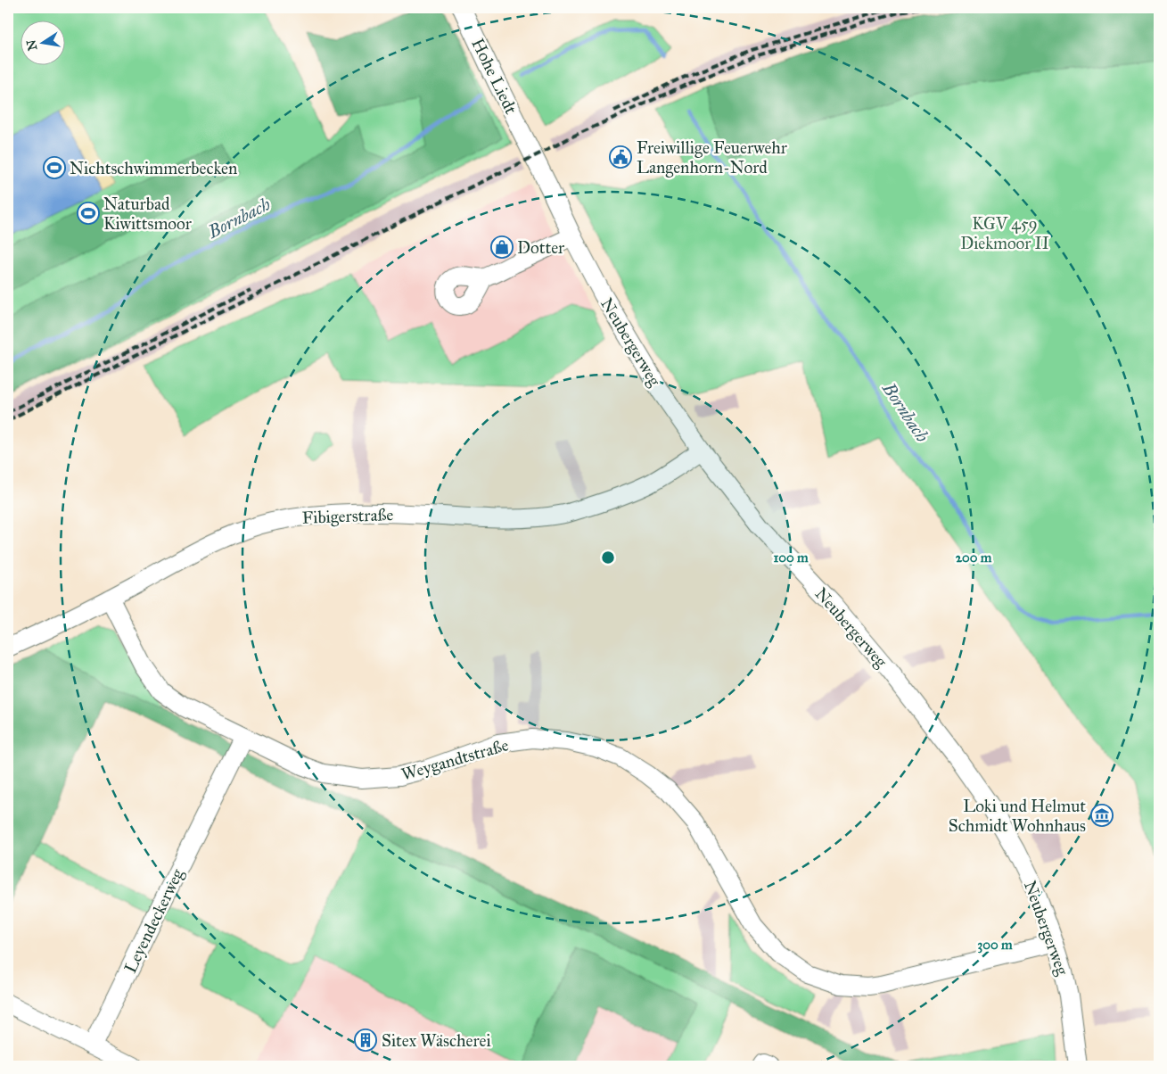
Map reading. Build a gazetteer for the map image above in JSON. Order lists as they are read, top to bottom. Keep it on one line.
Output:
{"streets":{"street":["Hohe Liedt","Neubergerweg","Fibigerstraße","Weygandtstraße","Leyendeckerweg"]},"crossings":[["Hohe Liedt","Neubergerweg"],["Neubergerweg","Fibigerstraße"],["Neubergerweg","Weygandtstraße"],["Fibigerstraße","Weygandtstraße"],["Weygandtstraße","Leyendeckerweg"]],"water":["Bornbach"],"parks":["KGV 459 Diekmoor II"],"places":{"public building":["Freiwillige Feuerwehr Langenhorn-Nord"],"sports":["Nichtschwimmerbecken","Naturbad Kiwittsmoor"],"shop":["Dotter"],"museum":["Loki und Helmut Schmidt Wohnhaus"],"building":["Sitex Wäscherei"]},"north":"left","rings":["100 m","200 m","300 m"]}
